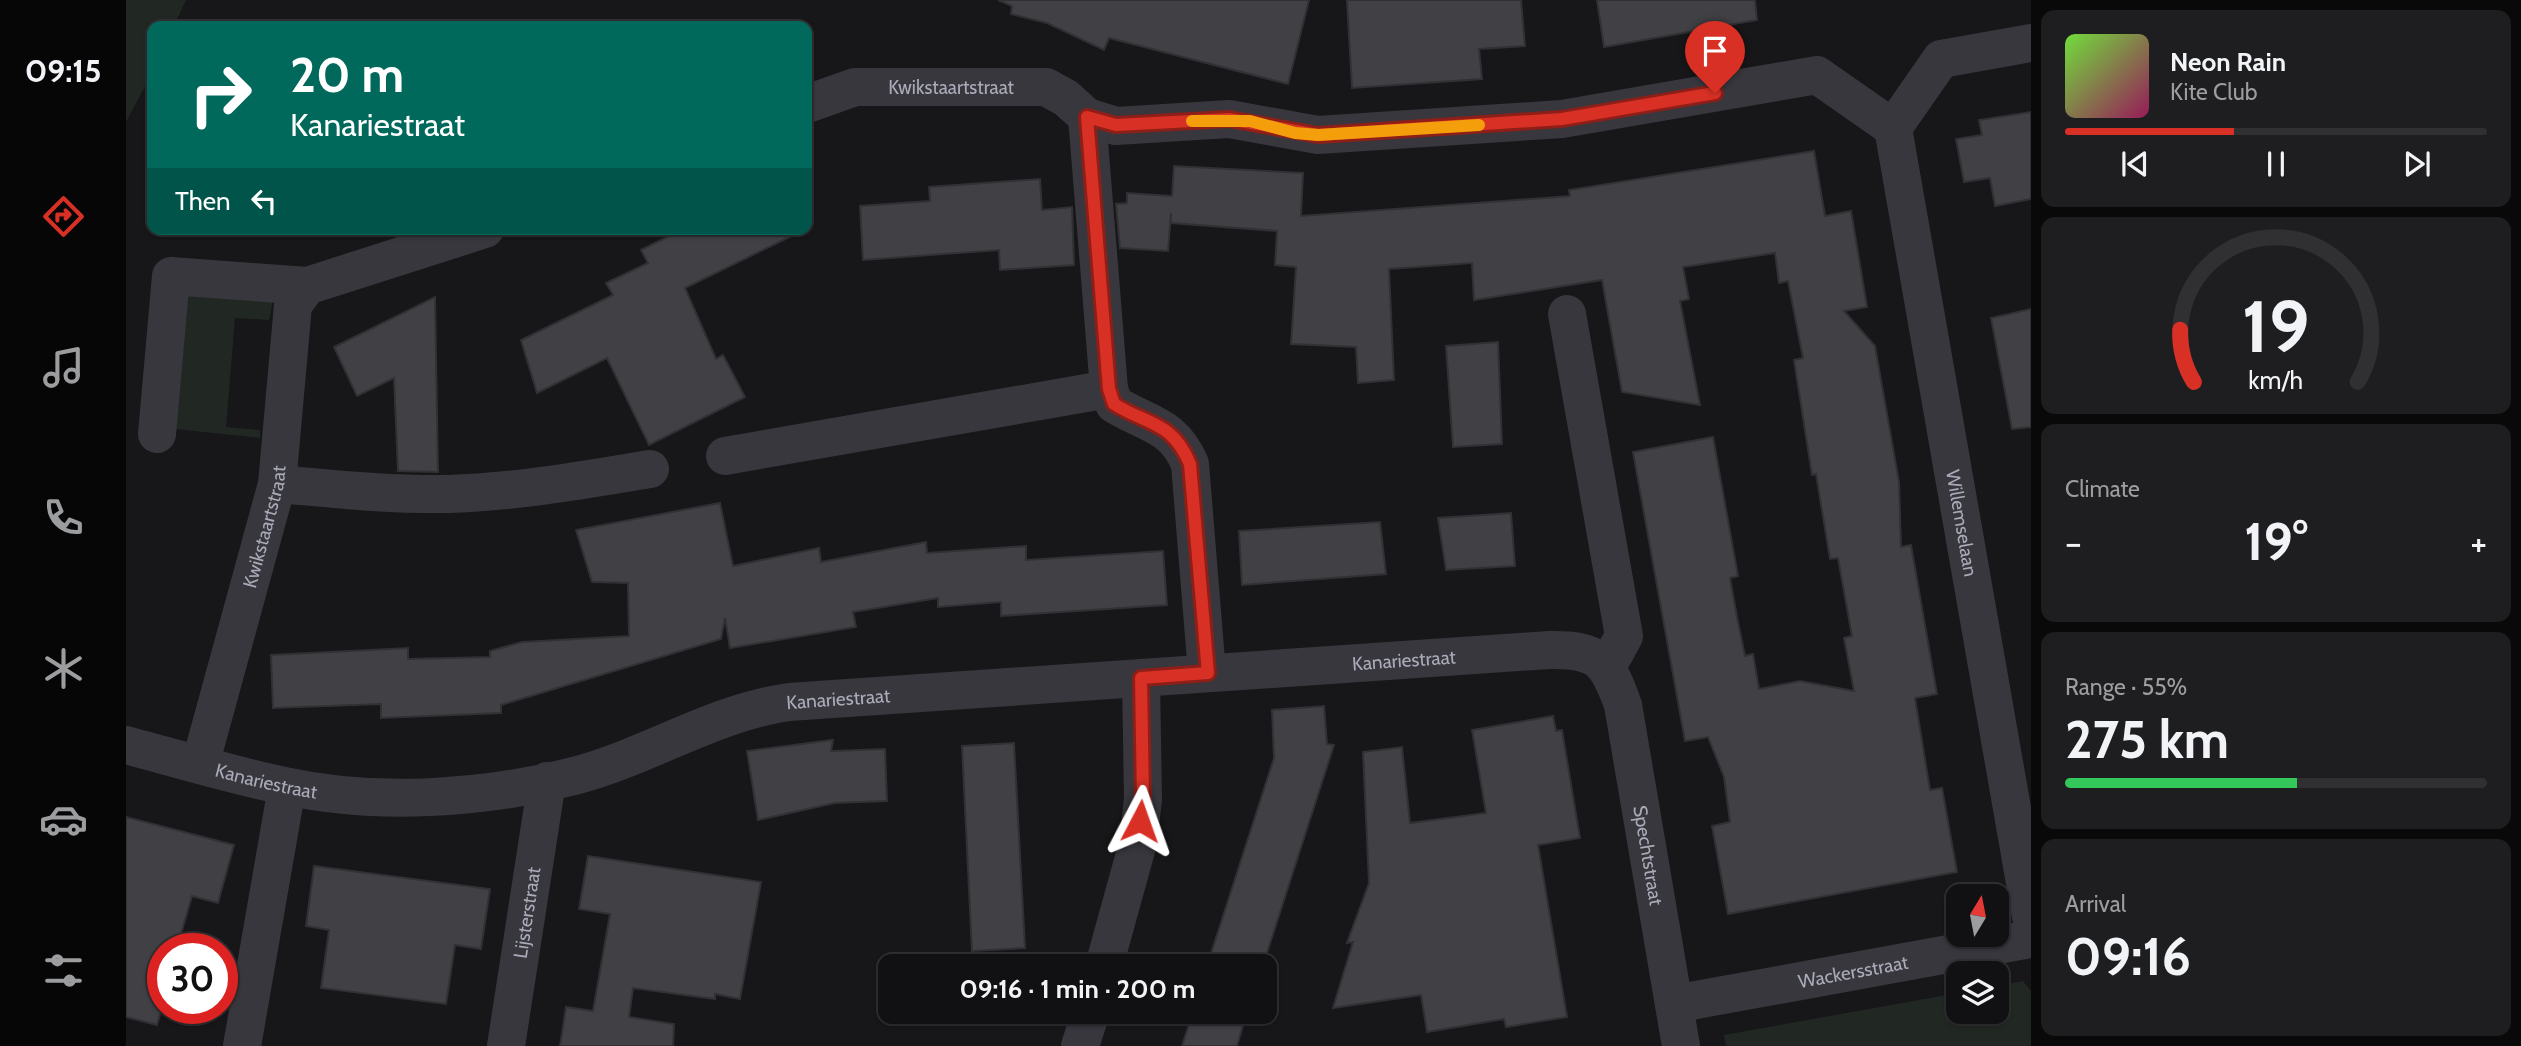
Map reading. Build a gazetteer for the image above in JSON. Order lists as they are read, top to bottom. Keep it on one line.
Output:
{"streets":{"street":["Kwikstaartstraat","Willemselaan","Kanariestraat","Spechtstraat","Lijsterstraat","Wackersstraat"]},"crossings":[["Kwikstaartstraat","Willemselaan"],["Kwikstaartstraat","Kanariestraat"],["Kanariestraat","Spechtstraat"],["Kanariestraat","Lijsterstraat"],["Spechtstraat","Wackersstraat"]],"north":"top","page":{"tabs":"09:15","turn":["20 m","Kanariestraat"],"song":["Neon Rain","Kite Club"],"then":"Then","tile":["Climate",["Range · 55%","275 km"],["Arrival","09:16"]],"heat":["−","19°","+"],"limit":"30","trip":"09:16 · 1 min · 200 m","gauge":["19","km/h"]}}
